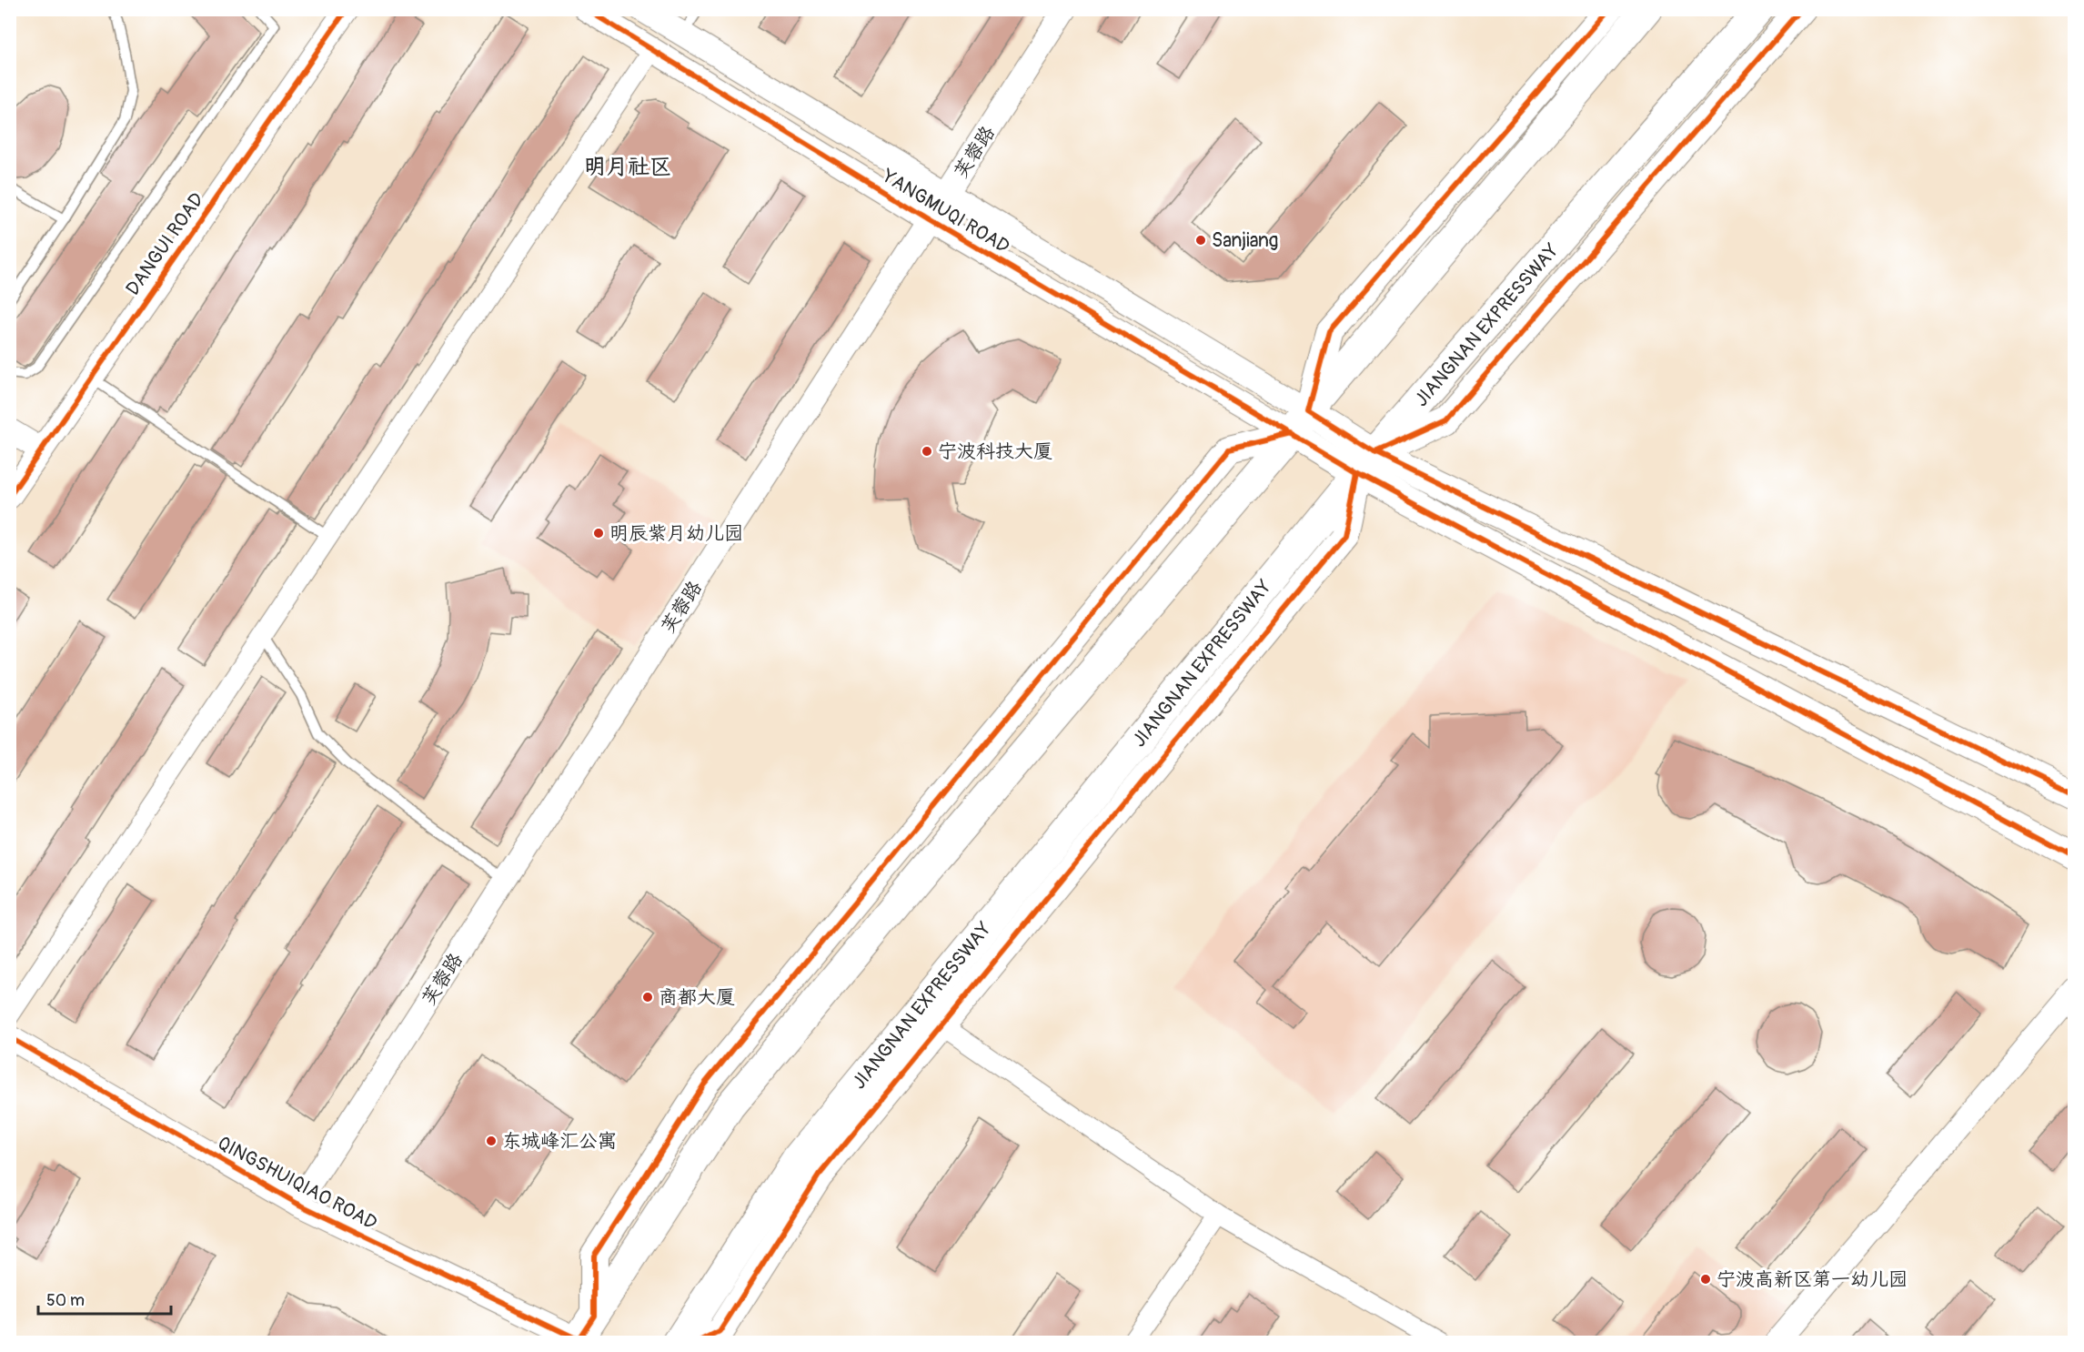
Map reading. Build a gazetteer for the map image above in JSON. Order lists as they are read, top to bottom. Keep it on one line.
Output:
{"streets":{"main road":["JIANGNAN EXPRESSWAY"],"street":["芙蓉路","YANGMUQI ROAD","DANGUI ROAD","QINGSHUIQIAO ROAD"]},"crossings":[["芙蓉路","YANGMUQI ROAD"],["芙蓉路","QINGSHUIQIAO ROAD"]],"districts":["明月社区"],"places":["Sanjiang","宁波科技大厦","明辰紫月幼儿园","商都大厦","东城峰汇公寓","宁波高新区第一幼儿园"],"scale_bar":"50 m"}
